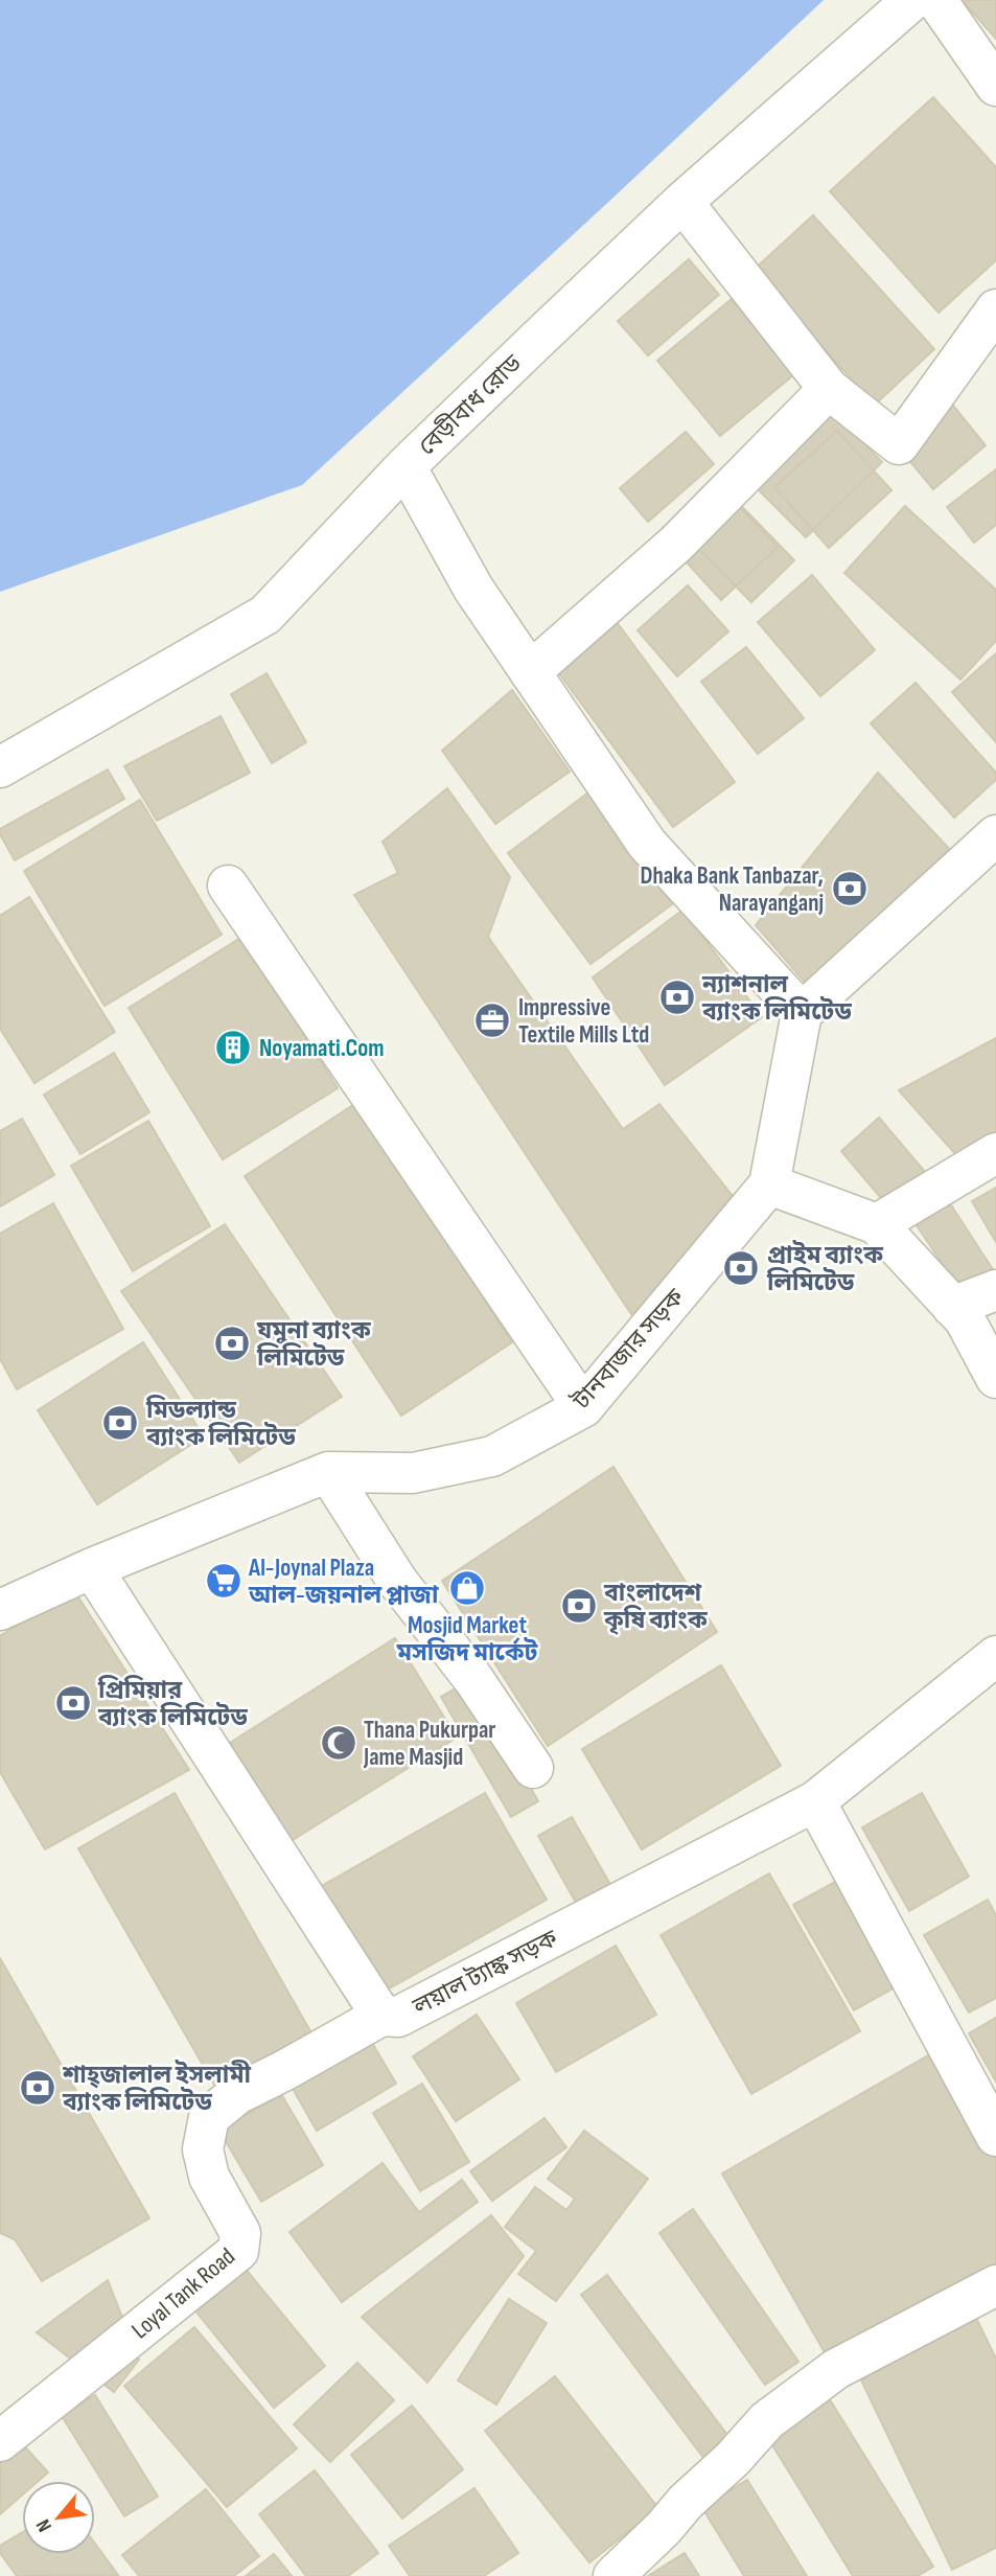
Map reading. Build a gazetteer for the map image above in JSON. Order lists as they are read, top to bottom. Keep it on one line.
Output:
{"streets":{"street":["বেড়ীবাধ রোড","টানবাজার সড়ক","লয়াল ট্যাঙ্ক সড়ক","Loyal Tank Road"]},"crossings":[["টানবাজার সড়ক","লয়াল ট্যাঙ্ক সড়ক"],["লয়াল ট্যাঙ্ক সড়ক","Loyal Tank Road"]],"places":{"bank":["Dhaka Bank Tanbazar, Narayanganj","ন্যাশনাল ব্যাংক লিমিটেড","প্রাইম ব্যাংক লিমিটেড","যমুনা ব্যাংক লিমিটেড","মিডল্যান্ড ব্যাংক লিমিটেড","বাংলাদেশ কৃষি ব্যাংক","প্রিমিয়ার ব্যাংক লিমিটেড","শাহ্জালাল ইসলামী ব্যাংক লিমিটেড"],"office":["Impressive Textile Mills Ltd"],"building":["Noyamati.Com"],"supermarket":["Al-Joynal Plaza আল-জয়নাল প্লাজা"],"shop":["Mosjid Market মসজিদ মার্কেট"],"mosque":["Thana Pukurpar Jame Masjid"]},"north":"bottom left"}
